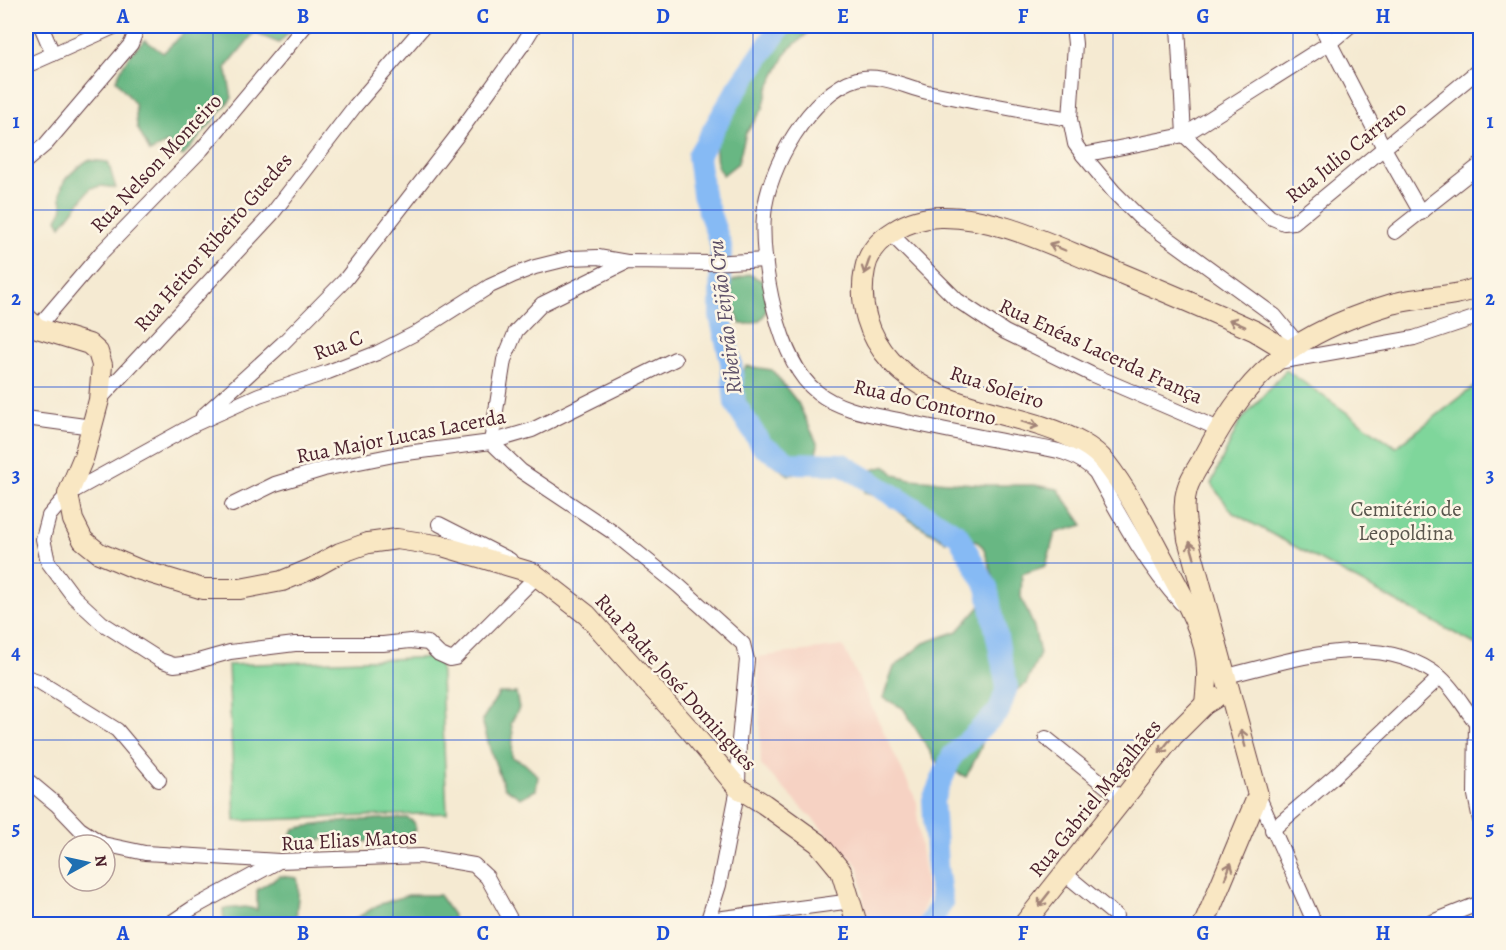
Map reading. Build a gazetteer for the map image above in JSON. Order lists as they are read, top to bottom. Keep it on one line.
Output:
{"streets":{"street":["Rua Julio Carraro","Rua Nelson Monteiro","Rua Heitor Ribeiro Guedes","Rua C","Rua Enéas Lacerda França","Rua Soleiro","Rua do Contorno","Rua Major Lucas Lacerda","Rua Padre José Domingues","Rua Gabriel Magalhães","Rua Elias Matos"]},"crossings":[["Rua C","Rua do Contorno"],["Rua C","Rua Padre José Domingues"],["Rua Enéas Lacerda França","Rua Soleiro"],["Rua Soleiro","Rua do Contorno"],["Rua Soleiro","Rua Gabriel Magalhães"]],"water":["Ribeirão Feijão Cru"],"parks":["Cemitério de Leopoldina"],"north":"right","grid":{"columns":["A","B","C","D","E","F","G","H"],"rows":["1","2","3","4","5"]}}
